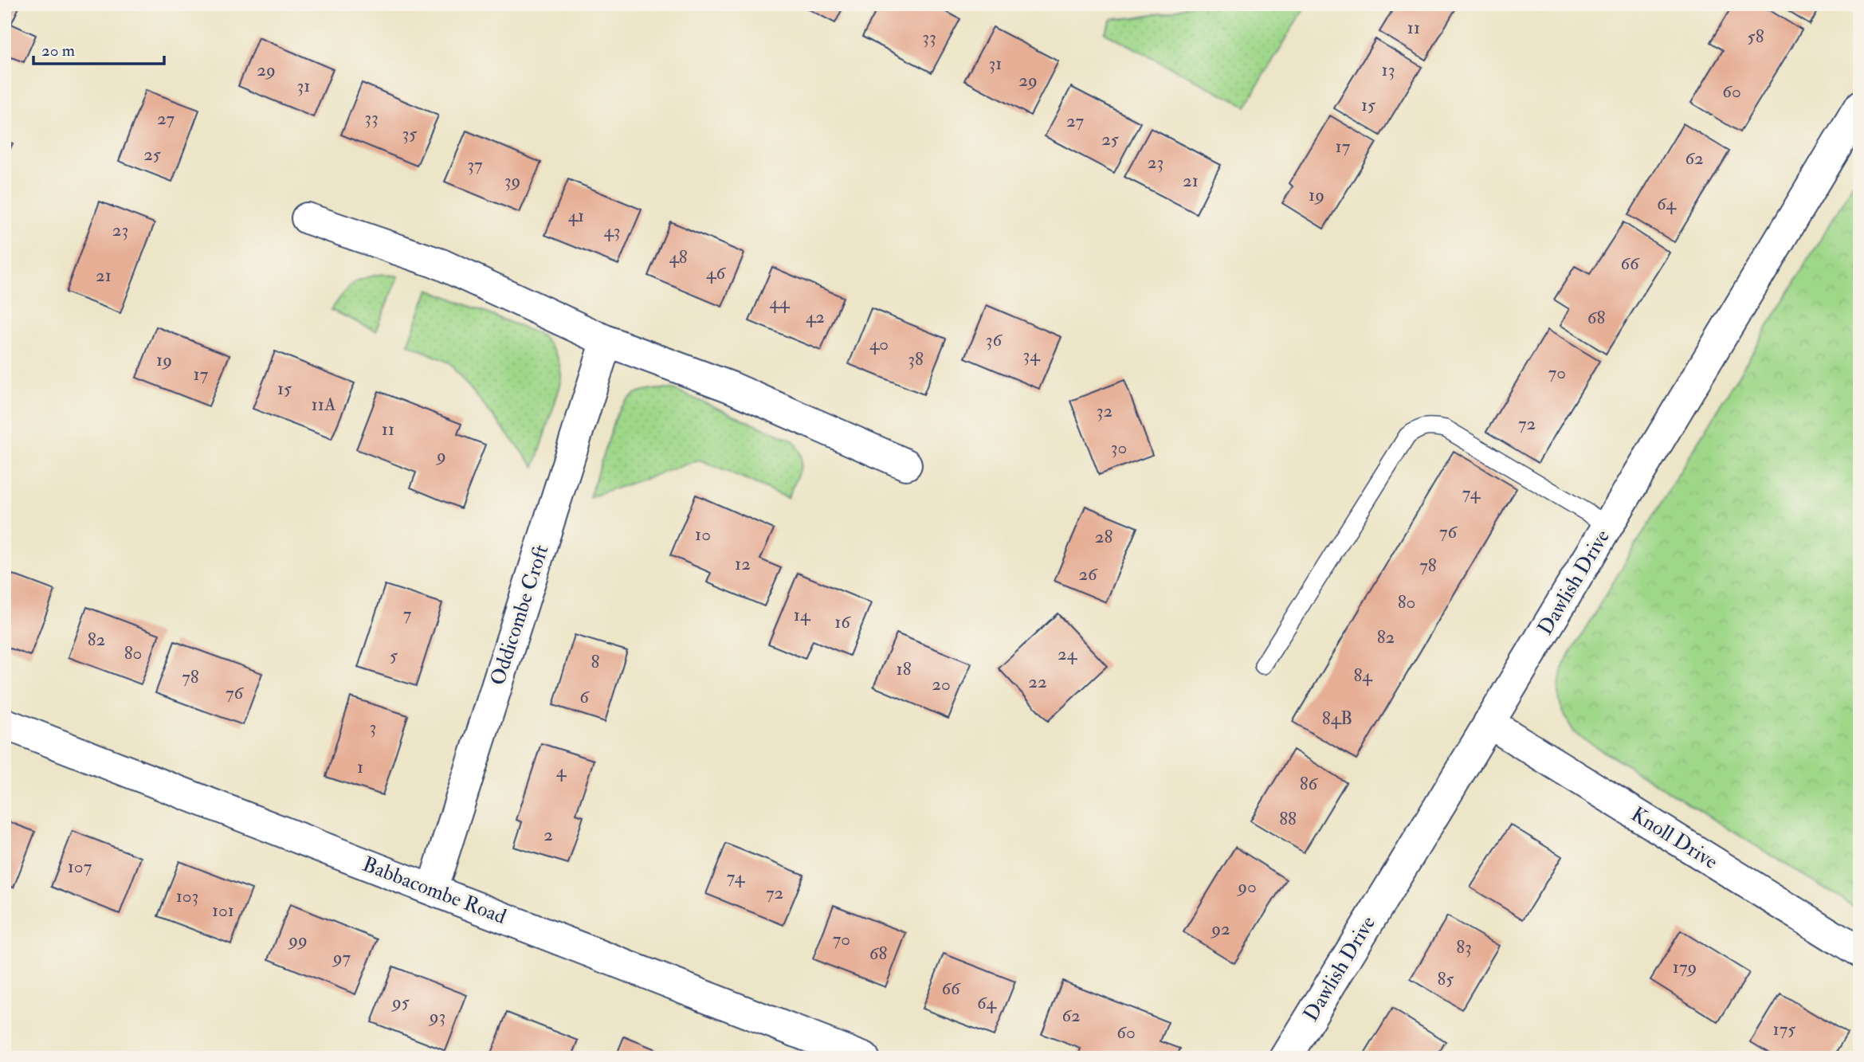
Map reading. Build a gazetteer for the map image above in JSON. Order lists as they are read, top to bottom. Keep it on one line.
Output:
{"streets":{"street":["Dawlish Drive","Oddicombe Croft","Knoll Drive","Babbacombe Road"]},"crossings":[["Dawlish Drive","Knoll Drive"],["Oddicombe Croft","Babbacombe Road"]],"house_numbers":["11","58","33","31","29","13","29","31","60","15","33","27","27","35","25","17","25","62","23","37","39","21","19","64","41","23","43","48","66","46","21","44","42","68","36","40","34","38","19","70","17","15","11A","32","72","11","30","9","74","76","10","28","12","78","26","80","7","14","16","82","82","80","24","5","8","18","84","78","22","20","76","6","84B","3","1","4","86","88","2","107","74","90","72","103","101","92","70","99","83","68","97","179","85","66","95","64","62","93","175","60"],"scale_bar":"20 m"}
